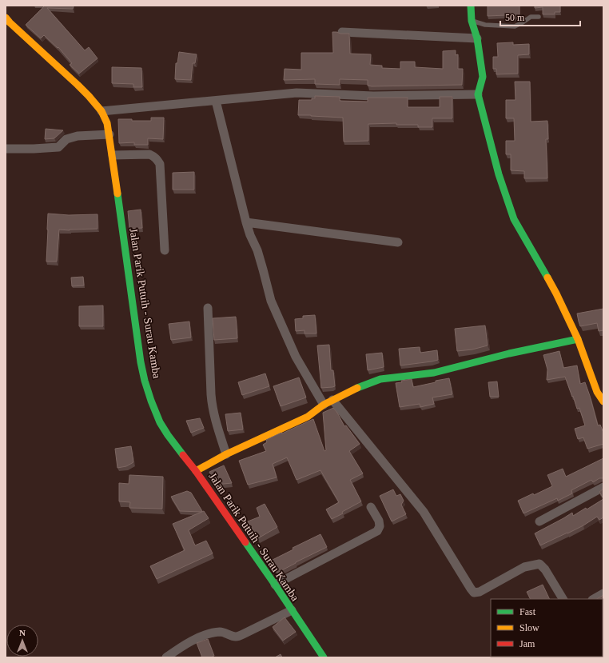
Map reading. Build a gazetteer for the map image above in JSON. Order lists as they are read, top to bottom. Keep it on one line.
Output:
{"streets":{"street":["Jalan Parik Putuih - Surau Kamba"]},"legend":["Fast","Slow","Jam"],"scale_bar":"50 m","north":"top"}
